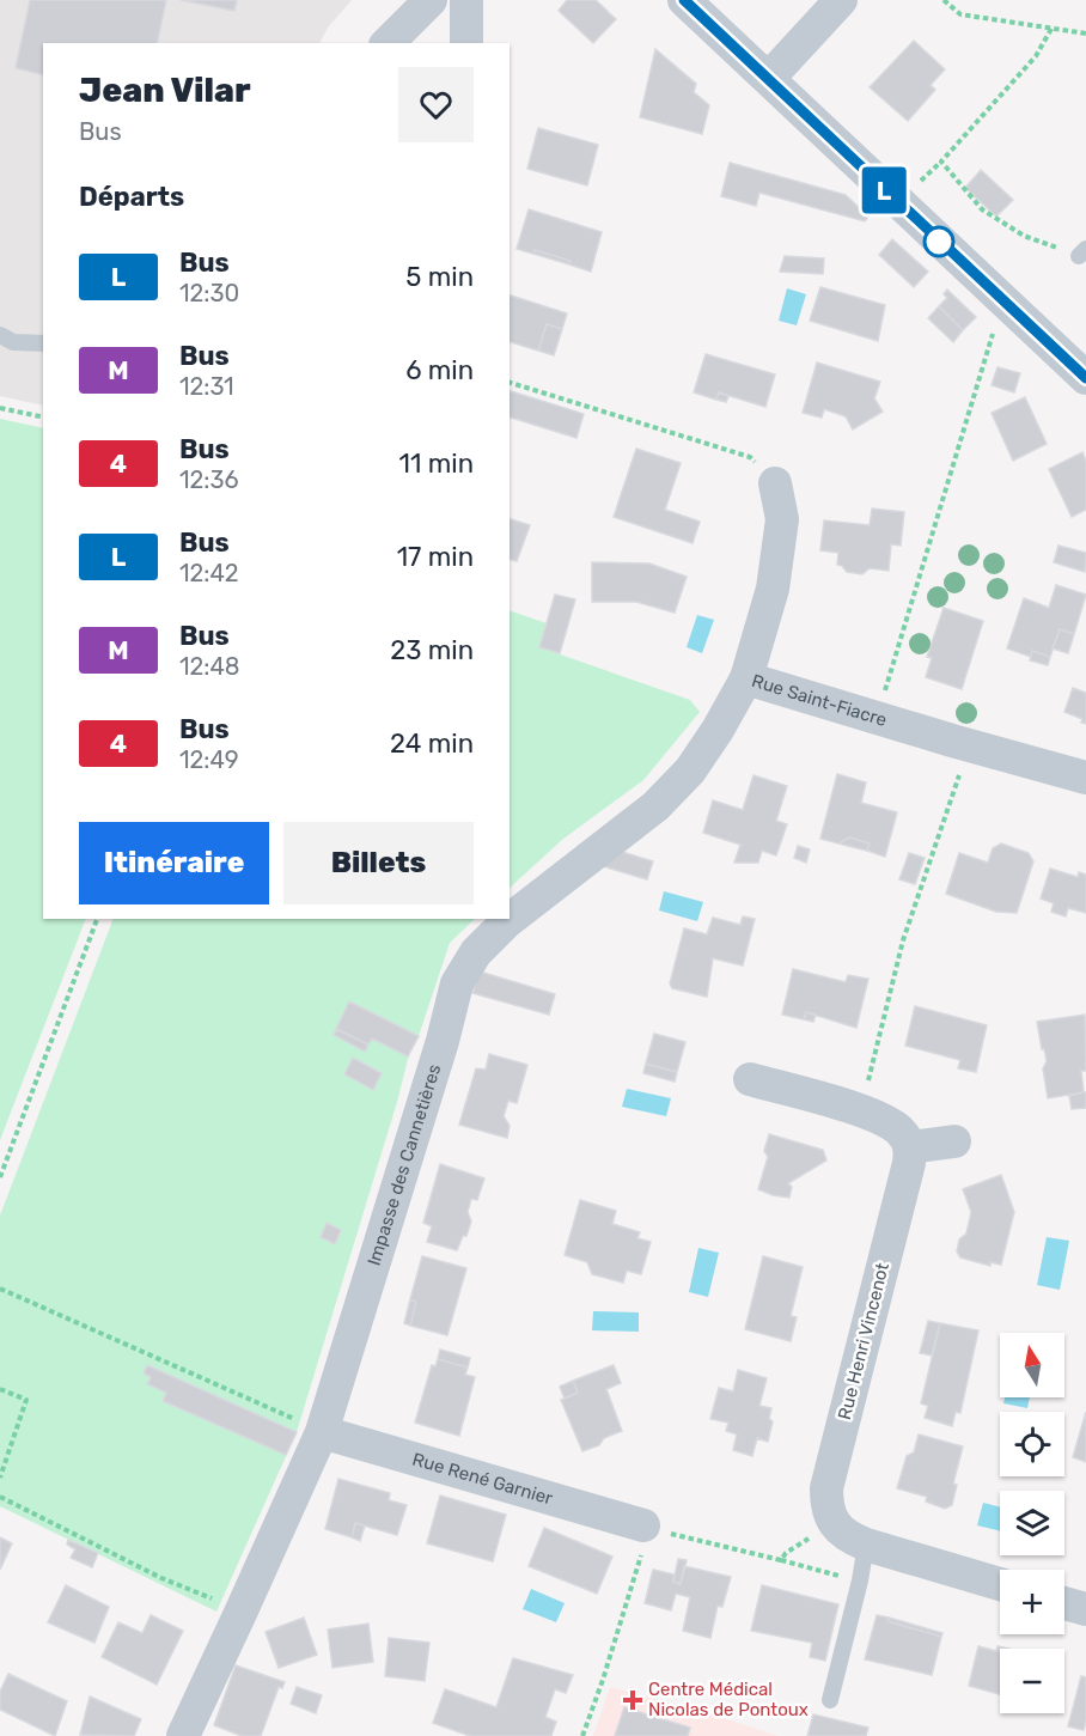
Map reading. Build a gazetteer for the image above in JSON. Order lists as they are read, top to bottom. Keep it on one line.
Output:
{"streets":{"street":["Rue Saint-Fiacre","Impasse des Cannetières","Rue Henri Vincenot","Rue René Garnier"]},"crossings":[["Rue Saint-Fiacre","Impasse des Cannetières"],["Impasse des Cannetières","Rue René Garnier"]],"places":{"health":["Centre Médical Nicolas de Pontoux"]},"lines":["bus line L"],"north":"top","page":{"on_map":"L","heading":[["Jean Vilar","Bus"],"Départs"],"list":[{"mark":"L","name":"Bus","note":"12:30","value":"5 min"},{"mark":"M","name":"Bus","note":"12:31","value":"6 min"},{"mark":"4","name":"Bus","note":"12:36","value":"11 min"},{"mark":"L","name":"Bus","note":"12:42","value":"17 min"},{"mark":"M","name":"Bus","note":"12:48","value":"23 min"},{"mark":"4","name":"Bus","note":"12:49","value":"24 min"}],"buttons":["Itinéraire","Billets"],"map_buttons":["+","−"]}}
